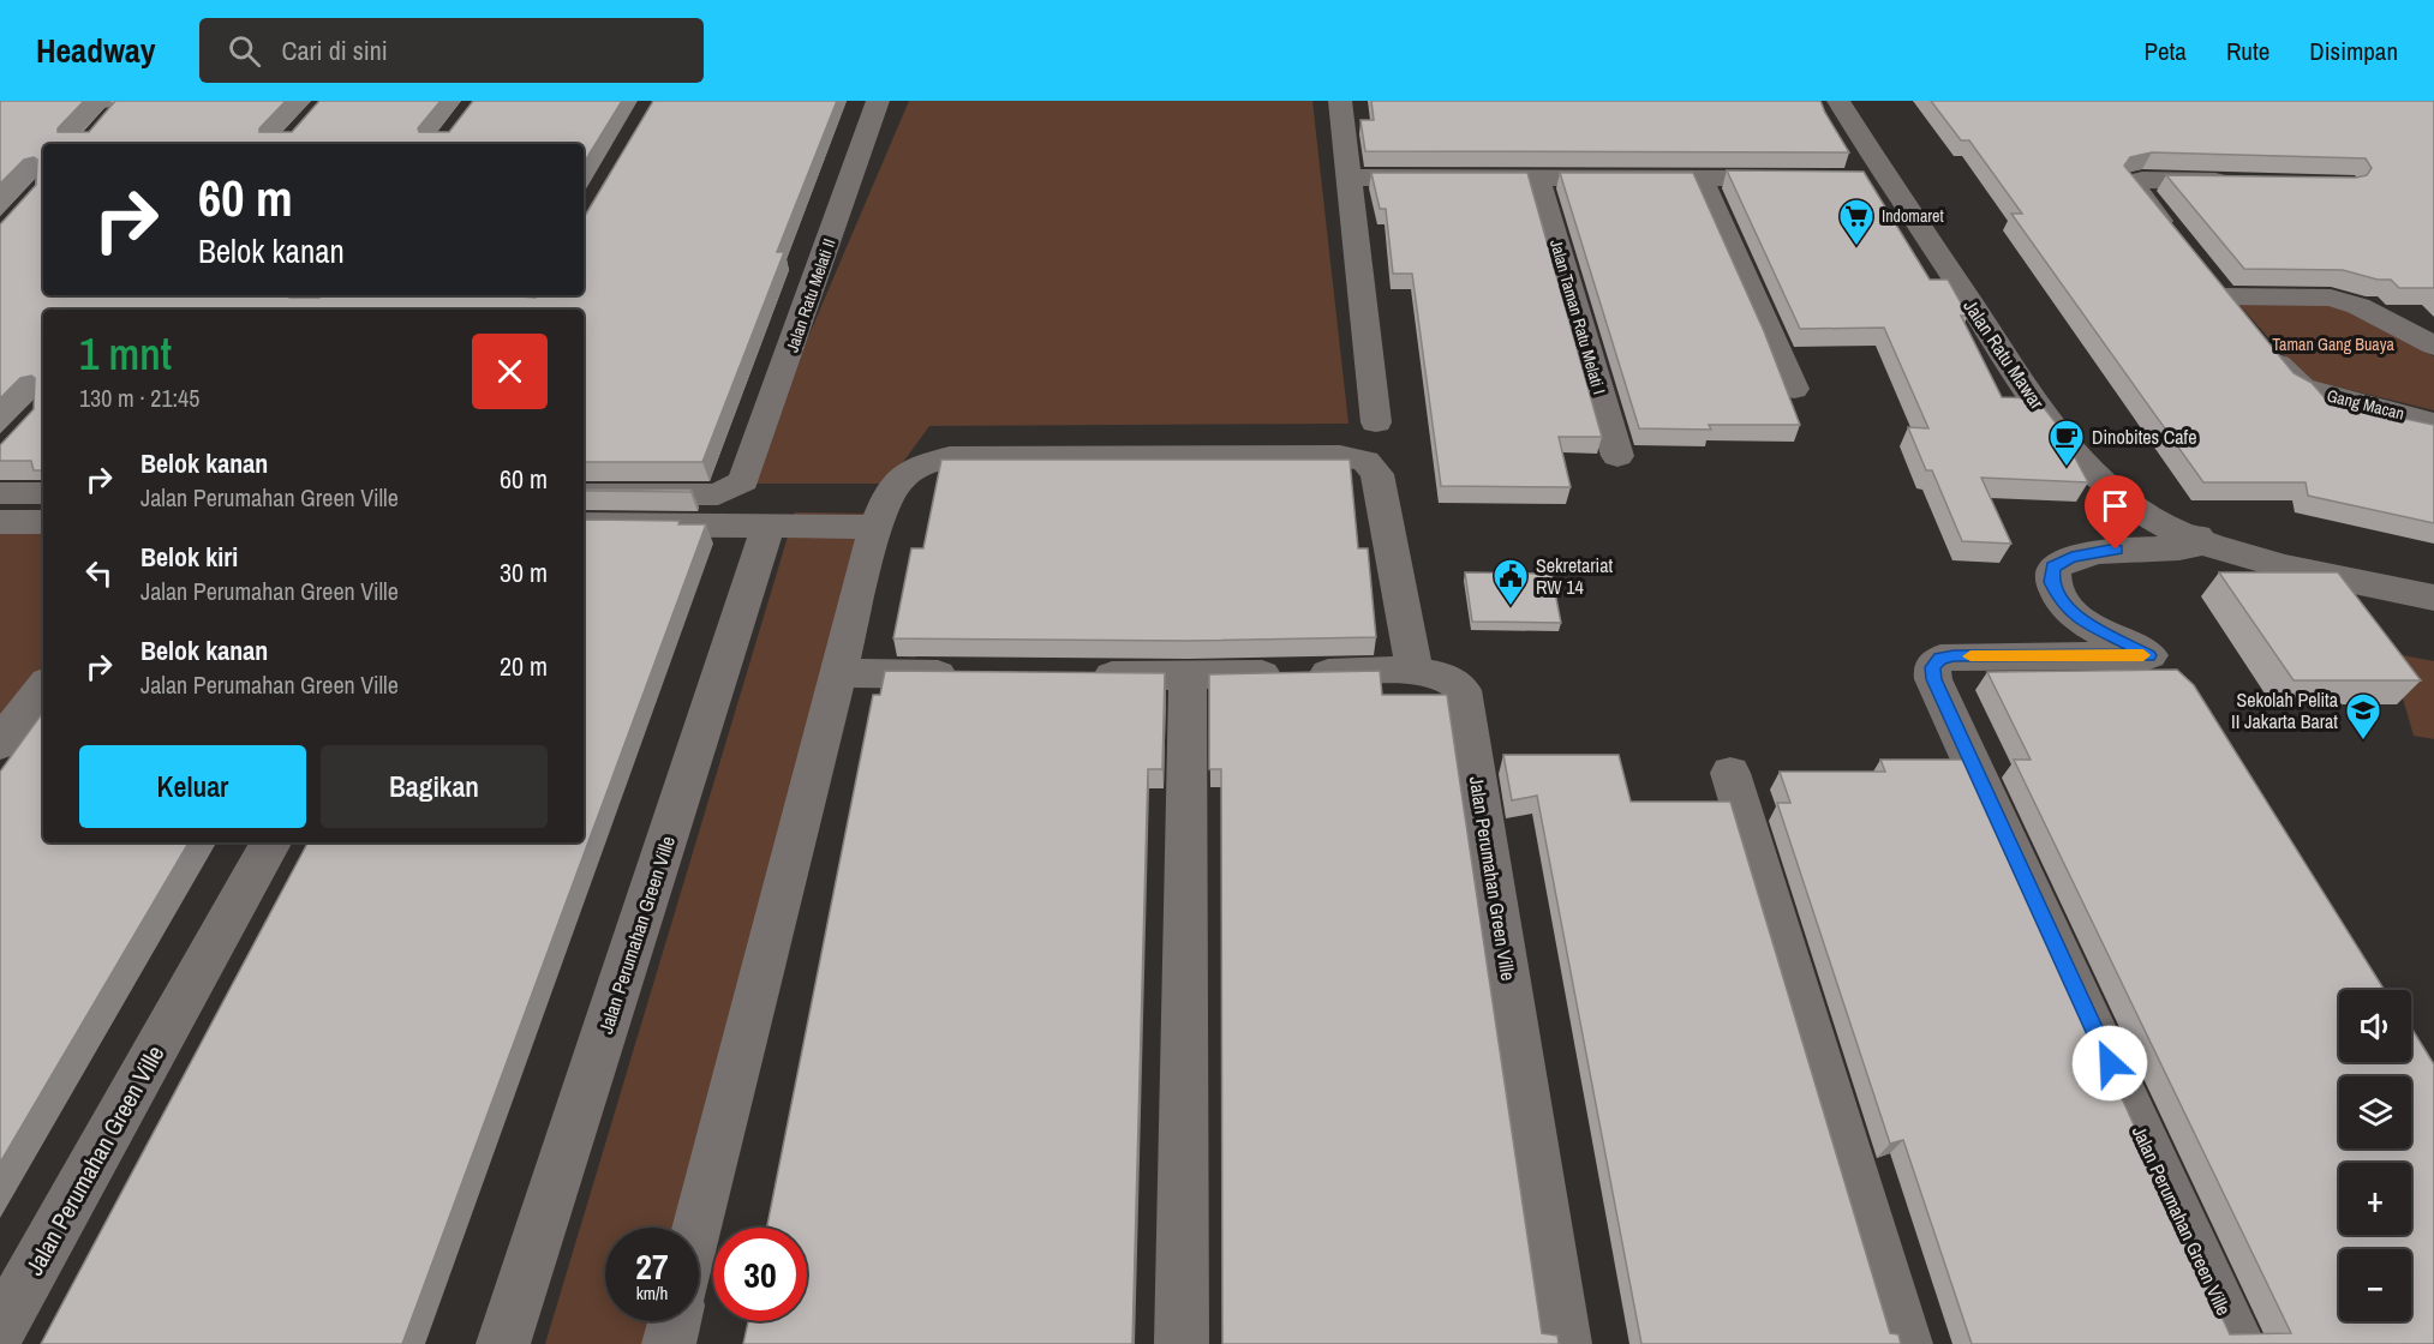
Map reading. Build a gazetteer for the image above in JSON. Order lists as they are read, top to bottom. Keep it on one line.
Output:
{"streets":{"street":["Jalan Ratu Melati II","Jalan Taman Ratu Melati I","Jalan Ratu Mawar","Gang Macan","Jalan Perumahan Green Ville"]},"crossings":[["Jalan Ratu Mawar","Jalan Perumahan Green Ville"]],"parks":["Taman Gang Buaya"],"places":{"supermarket":["Indomaret"],"cafe":["Dinobites Cafe"],"public building":["Sekretariat RW 14"],"school or university":["Sekolah Pelita II Jakarta Barat"]},"page":{"header":"Headway","search":"Cari di sini","nav":["Peta","Rute","Disimpan"],"turn":["60 m","Belok kanan"],"heading":["1 mnt","130 m · 21:45"],"list":[{"name":"Belok kanan","note":"Jalan Perumahan Green Ville","value":"60 m"},{"name":"Belok kiri","note":"Jalan Perumahan Green Ville","value":"30 m"},{"name":"Belok kanan","note":"Jalan Perumahan Green Ville","value":"20 m"}],"buttons":["Keluar","Bagikan"],"map_buttons":["+","−"],"speed":"27 km/h","limit":"30"}}
